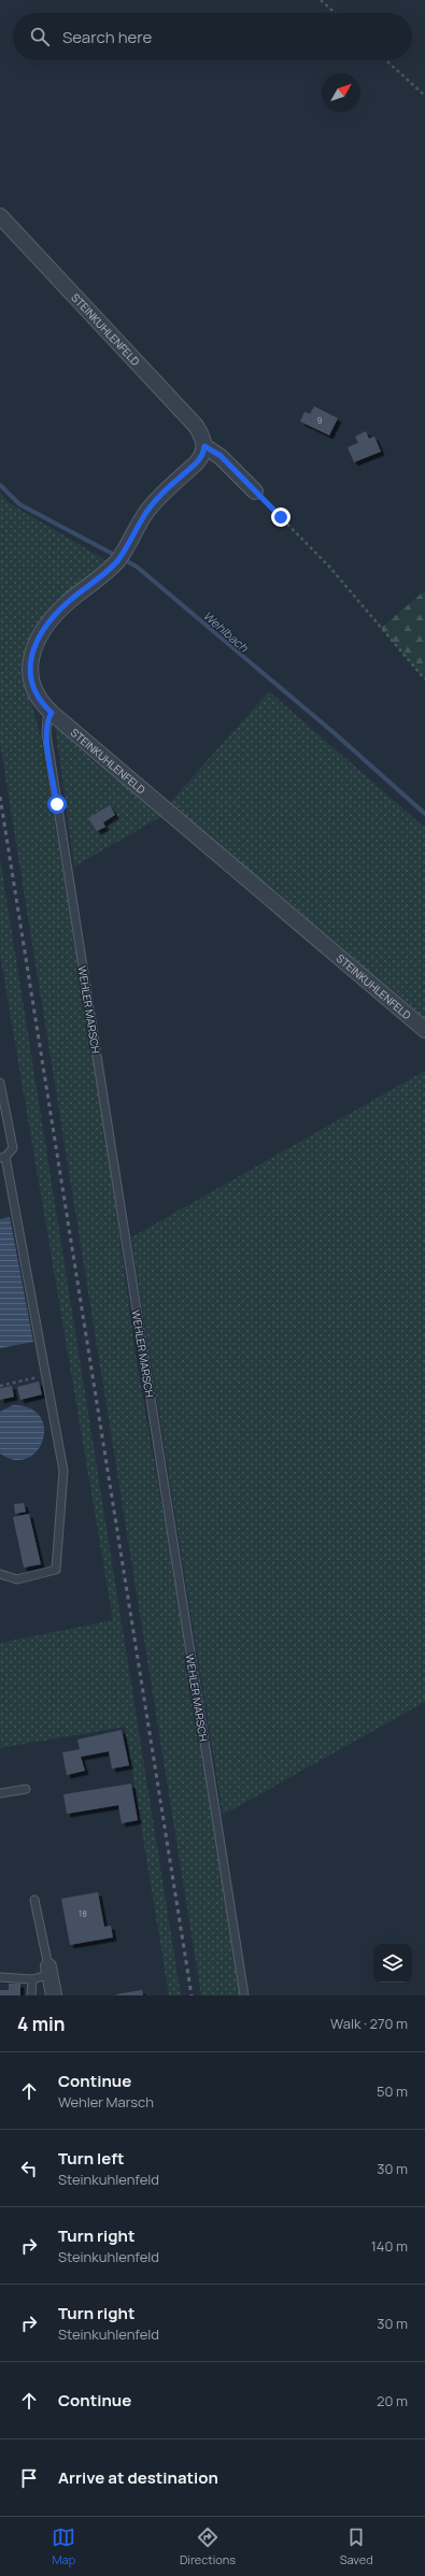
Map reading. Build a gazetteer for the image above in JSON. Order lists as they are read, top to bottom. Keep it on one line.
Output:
{"streets":{"street":["STEINKUHLENFELD"],"lane":["WEHLER MARSCH"]},"crossings":[["STEINKUHLENFELD","WEHLER MARSCH"]],"water":["Wehlbach"],"house_numbers":["9","18"],"north":"top right","page":{"search":"Search here","heading":["4 min","Walk · 270 m"],"list":[["Continue","Wehler Marsch","50 m"],["Turn left","Steinkuhlenfeld","30 m"],["Turn right","Steinkuhlenfeld","140 m"],["Turn right","Steinkuhlenfeld","30 m"],["Continue","20 m"],"Arrive at destination"],"nav":["Map","Directions","Saved"]}}
